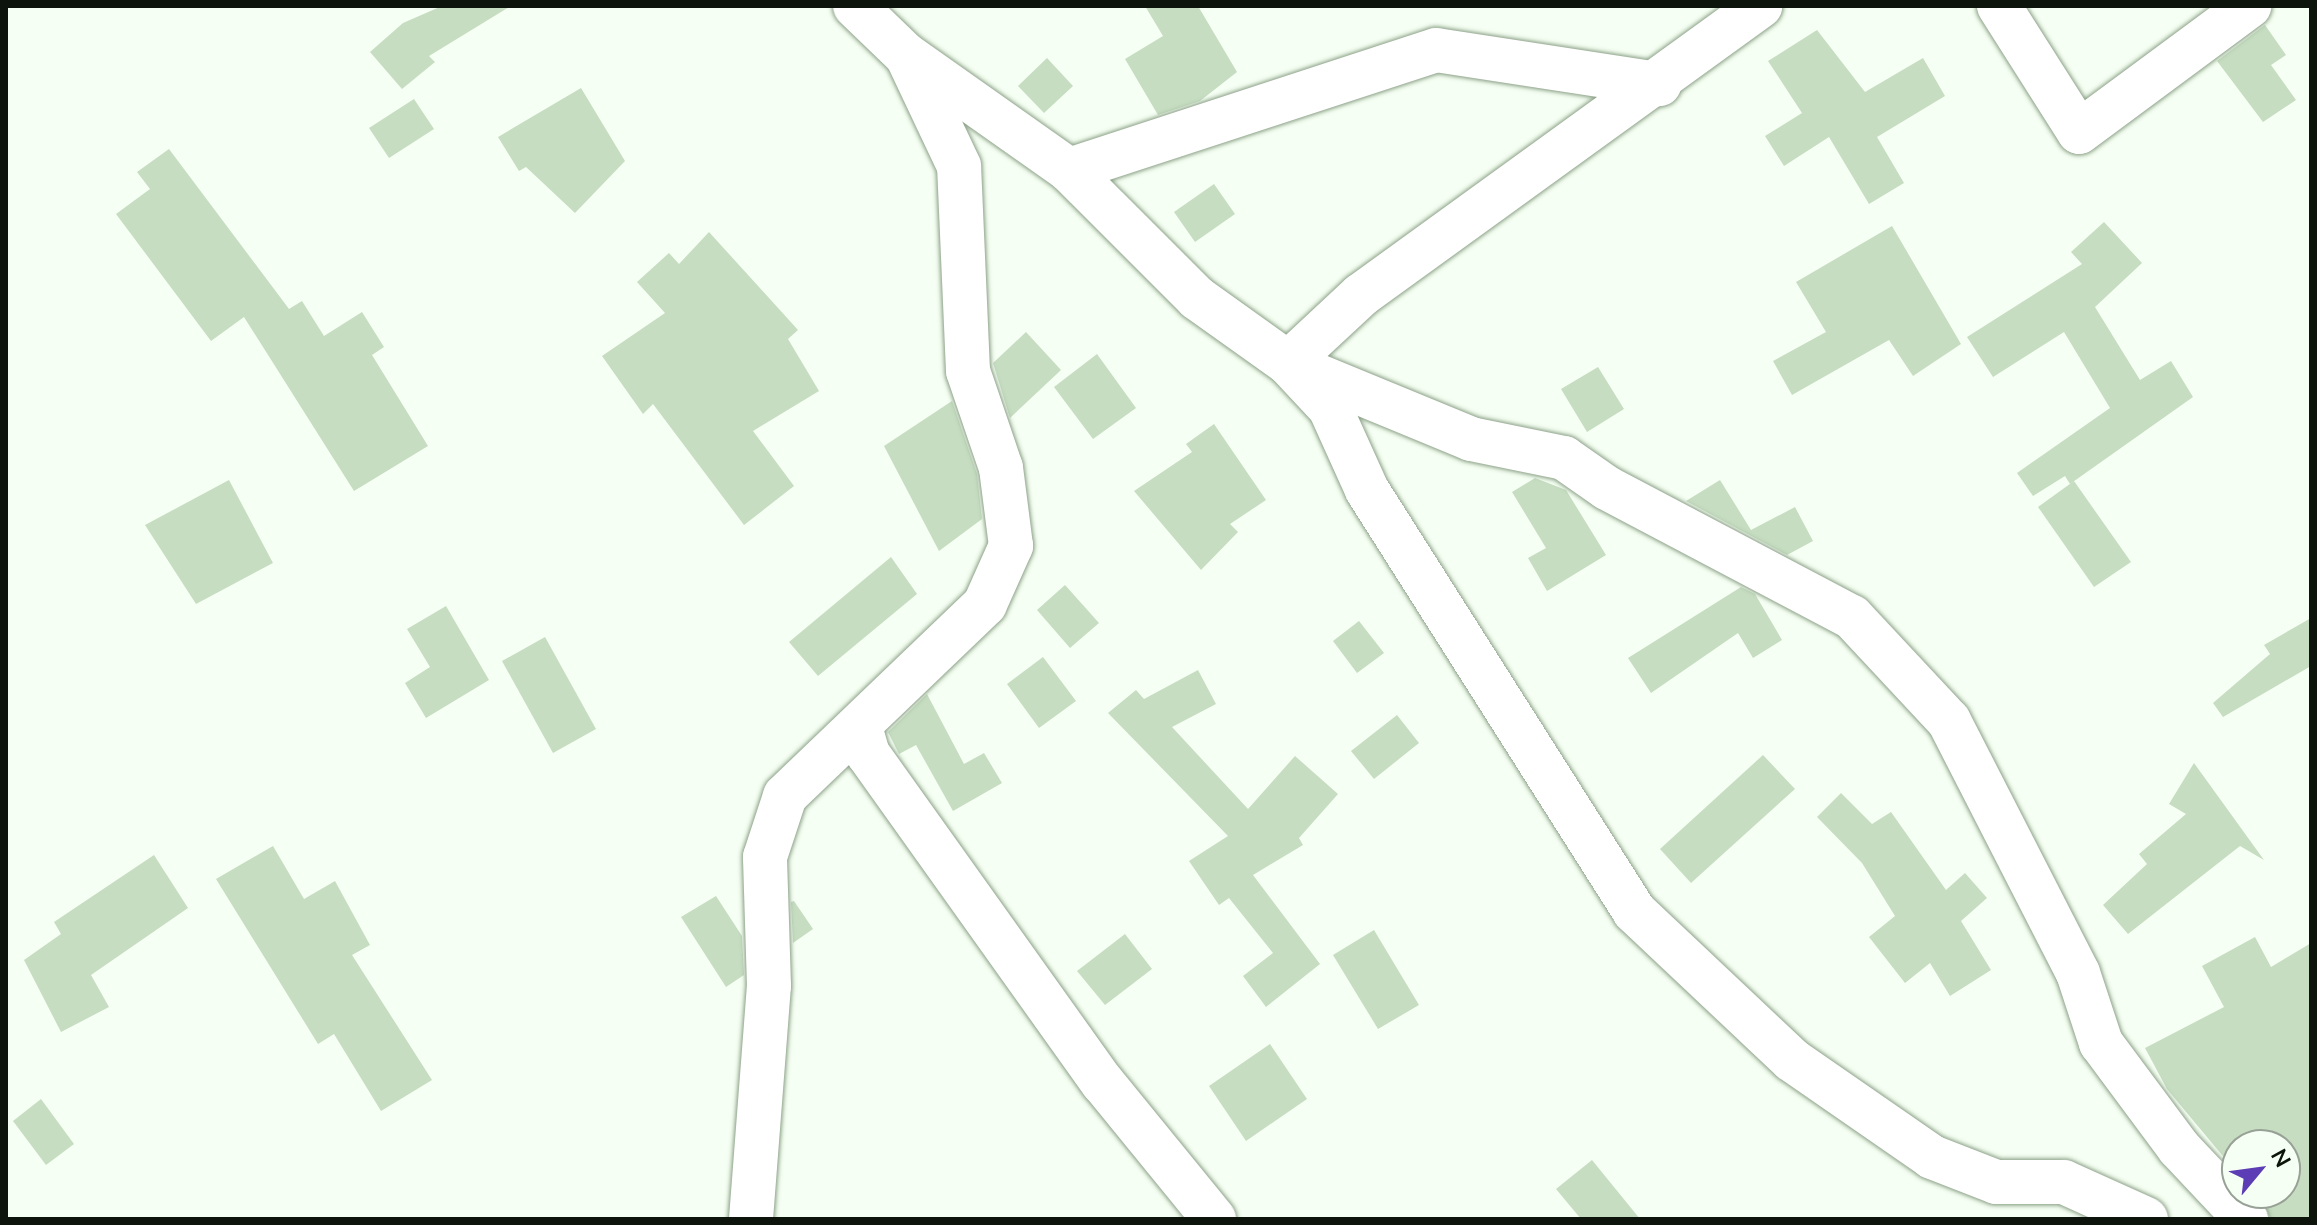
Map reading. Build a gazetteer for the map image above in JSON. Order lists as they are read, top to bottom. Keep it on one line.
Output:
{"north":"top right"}
